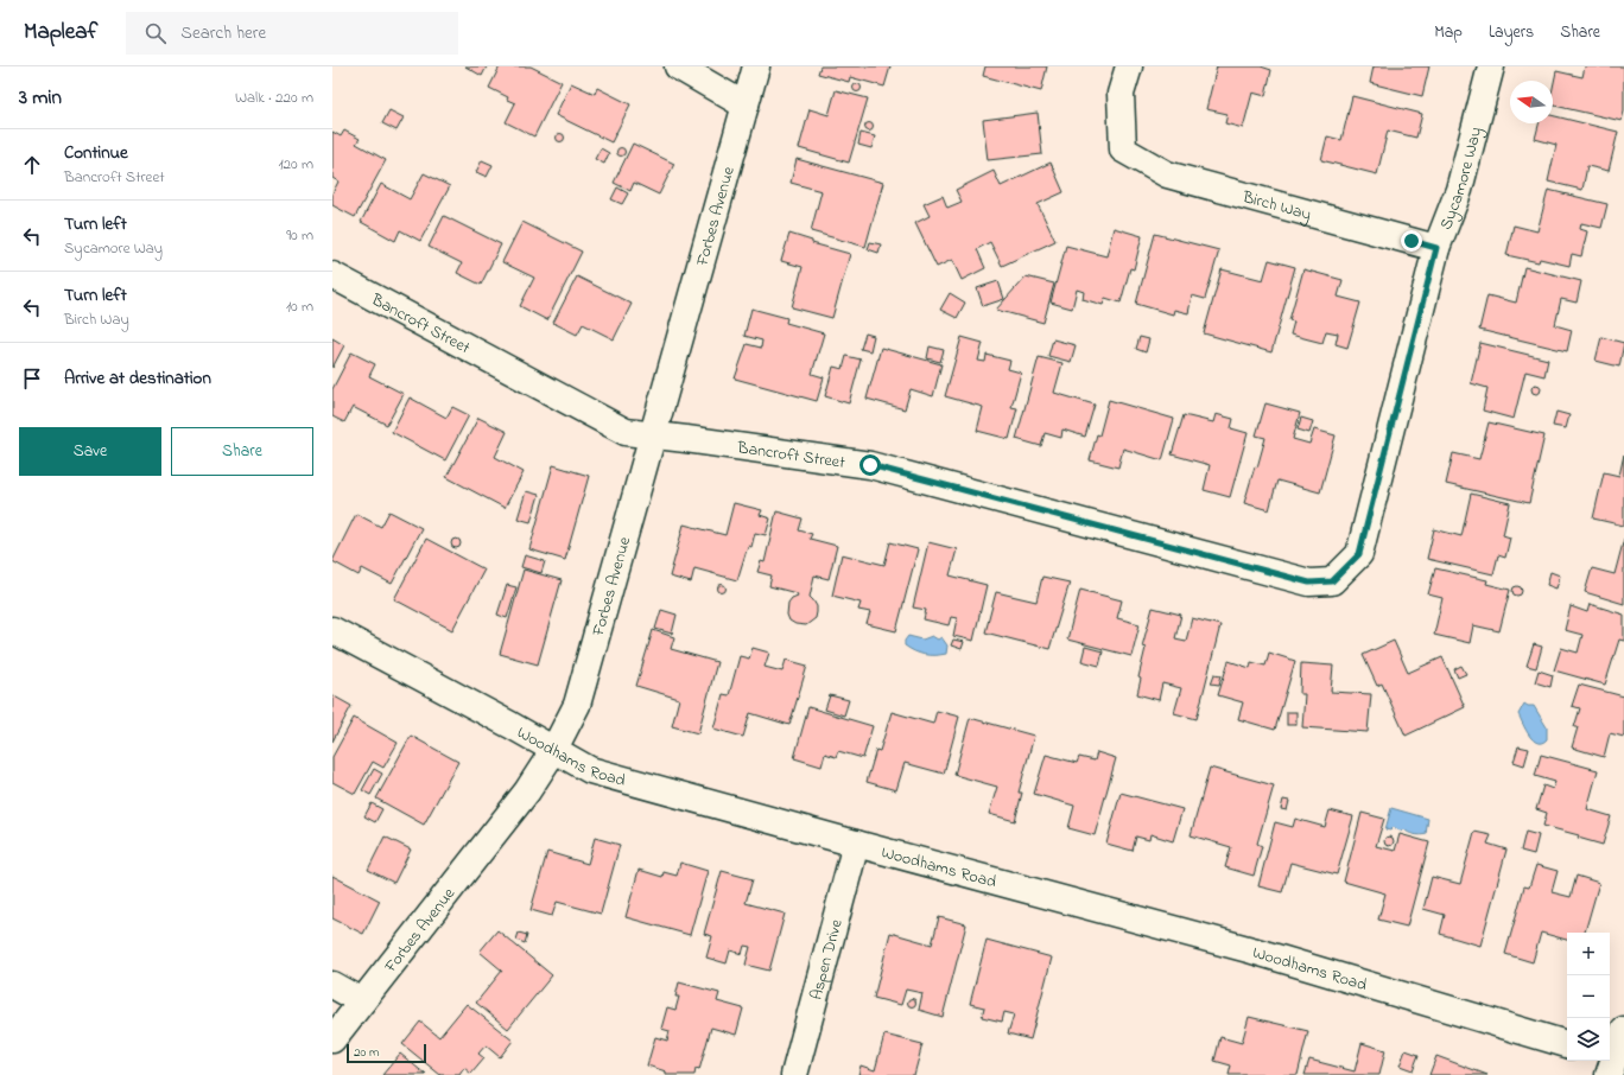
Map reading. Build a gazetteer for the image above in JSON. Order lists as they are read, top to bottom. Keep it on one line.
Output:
{"streets":{"street":["Sycamore Way","Birch Way","Forbes Avenue","Bancroft Street","Woodhams Road","Aspen Drive"]},"crossings":[["Sycamore Way","Birch Way"],["Sycamore Way","Bancroft Street"],["Forbes Avenue","Bancroft Street"],["Forbes Avenue","Woodhams Road"],["Woodhams Road","Aspen Drive"]],"scale_bar":"20 m","north":"left","page":{"header":"Mapleaf","search":"Search here","nav":["Map","Layers","Share"],"heading":["3 min","Walk · 220 m"],"list":[["Continue","Bancroft Street","120 m"],["Turn left","Sycamore Way","90 m"],["Turn left","Birch Way","10 m"],"Arrive at destination"],"buttons":["Save","Share"],"map_buttons":["+","−"],"scale":"20 m"}}
